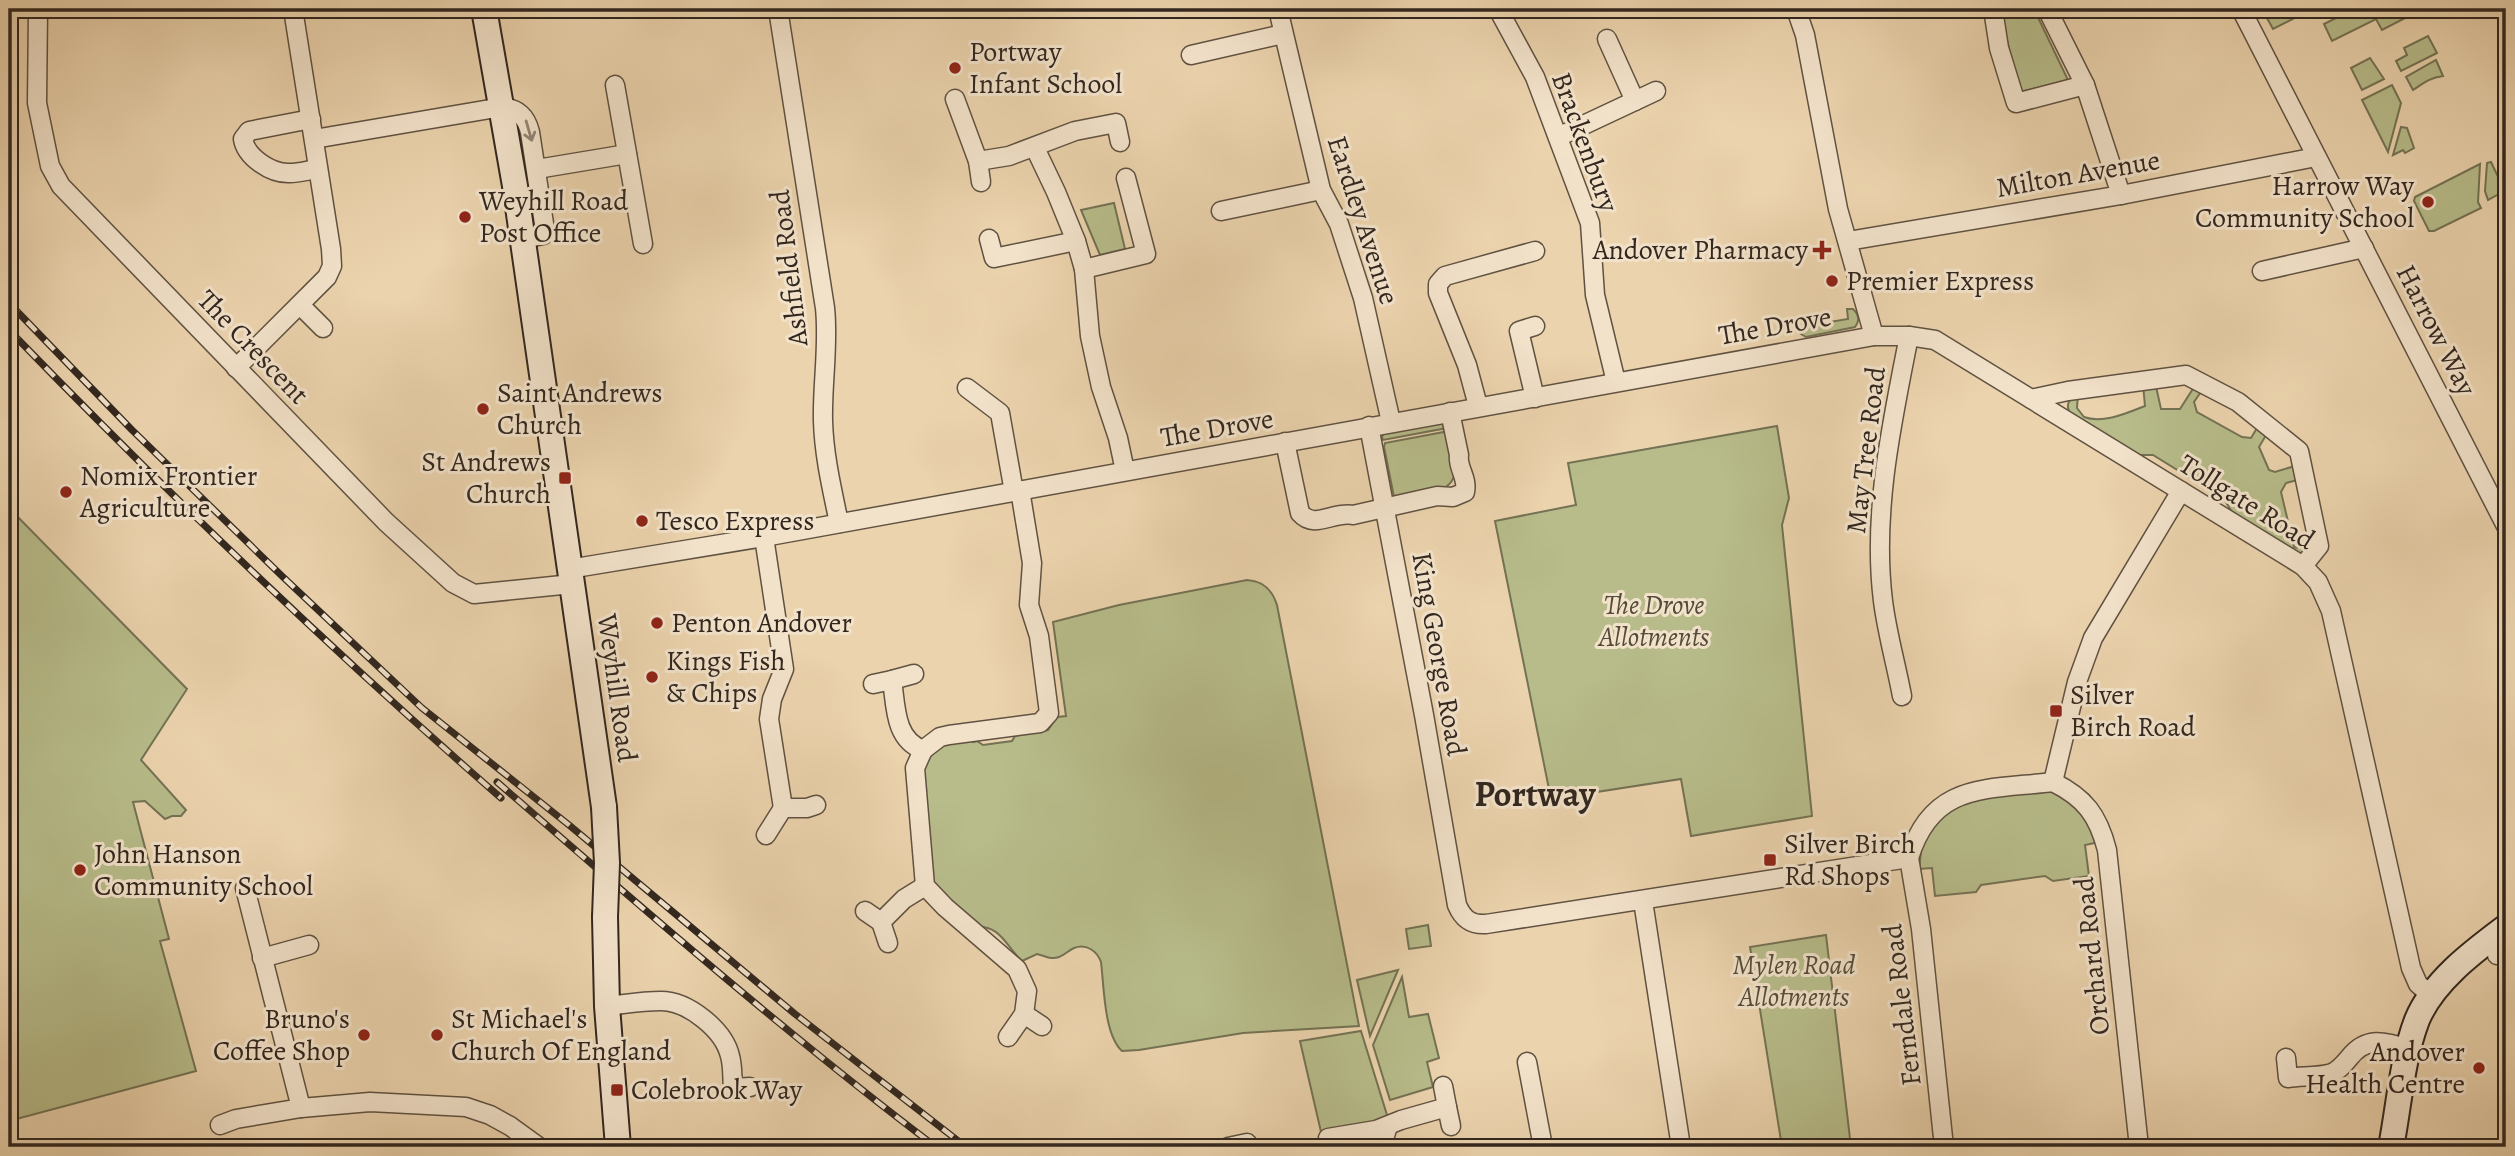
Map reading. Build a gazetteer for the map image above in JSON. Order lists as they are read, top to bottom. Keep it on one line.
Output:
{"streets":{"main road":["Weyhill Road"],"street":["Brackenbury","Milton Avenue","Eardley Avenue","Ashfield Road","The Drove","Harrow Way","The Crescent","May Tree Road","Tollgate Road","King George Road","Orchard Road","Ferndale Road"]},"crossings":[["Brackenbury","The Drove"],["Milton Avenue","Harrow Way"],["Eardley Avenue","The Drove"],["Ashfield Road","The Drove"],["The Drove","The Crescent"],["The Drove","Tollgate Road"],["The Drove","King George Road"],["The Drove","Weyhill Road"],["The Crescent","Weyhill Road"],["May Tree Road","Tollgate Road"],["King George Road","Ferndale Road"]],"districts":["Portway"],"parks":["The Drove Allotments","Mylen Road Allotments"],"places":{"other":["Portway Infant School","Harrow Way Community School","Weyhill Road Post Office","Premier Express","Saint Andrews Church","Nomix Frontier Agriculture","Tesco Express","Penton Andover","Kings Fish & Chips","John Hanson Community School","Bruno's Coffee Shop","St Michael's Church Of England","Andover Health Centre"],"health":["Andover Pharmacy"],"transit":["St Andrews Church","Silver Birch Road","Silver Birch Rd Shops","Colebrook Way"]}}
